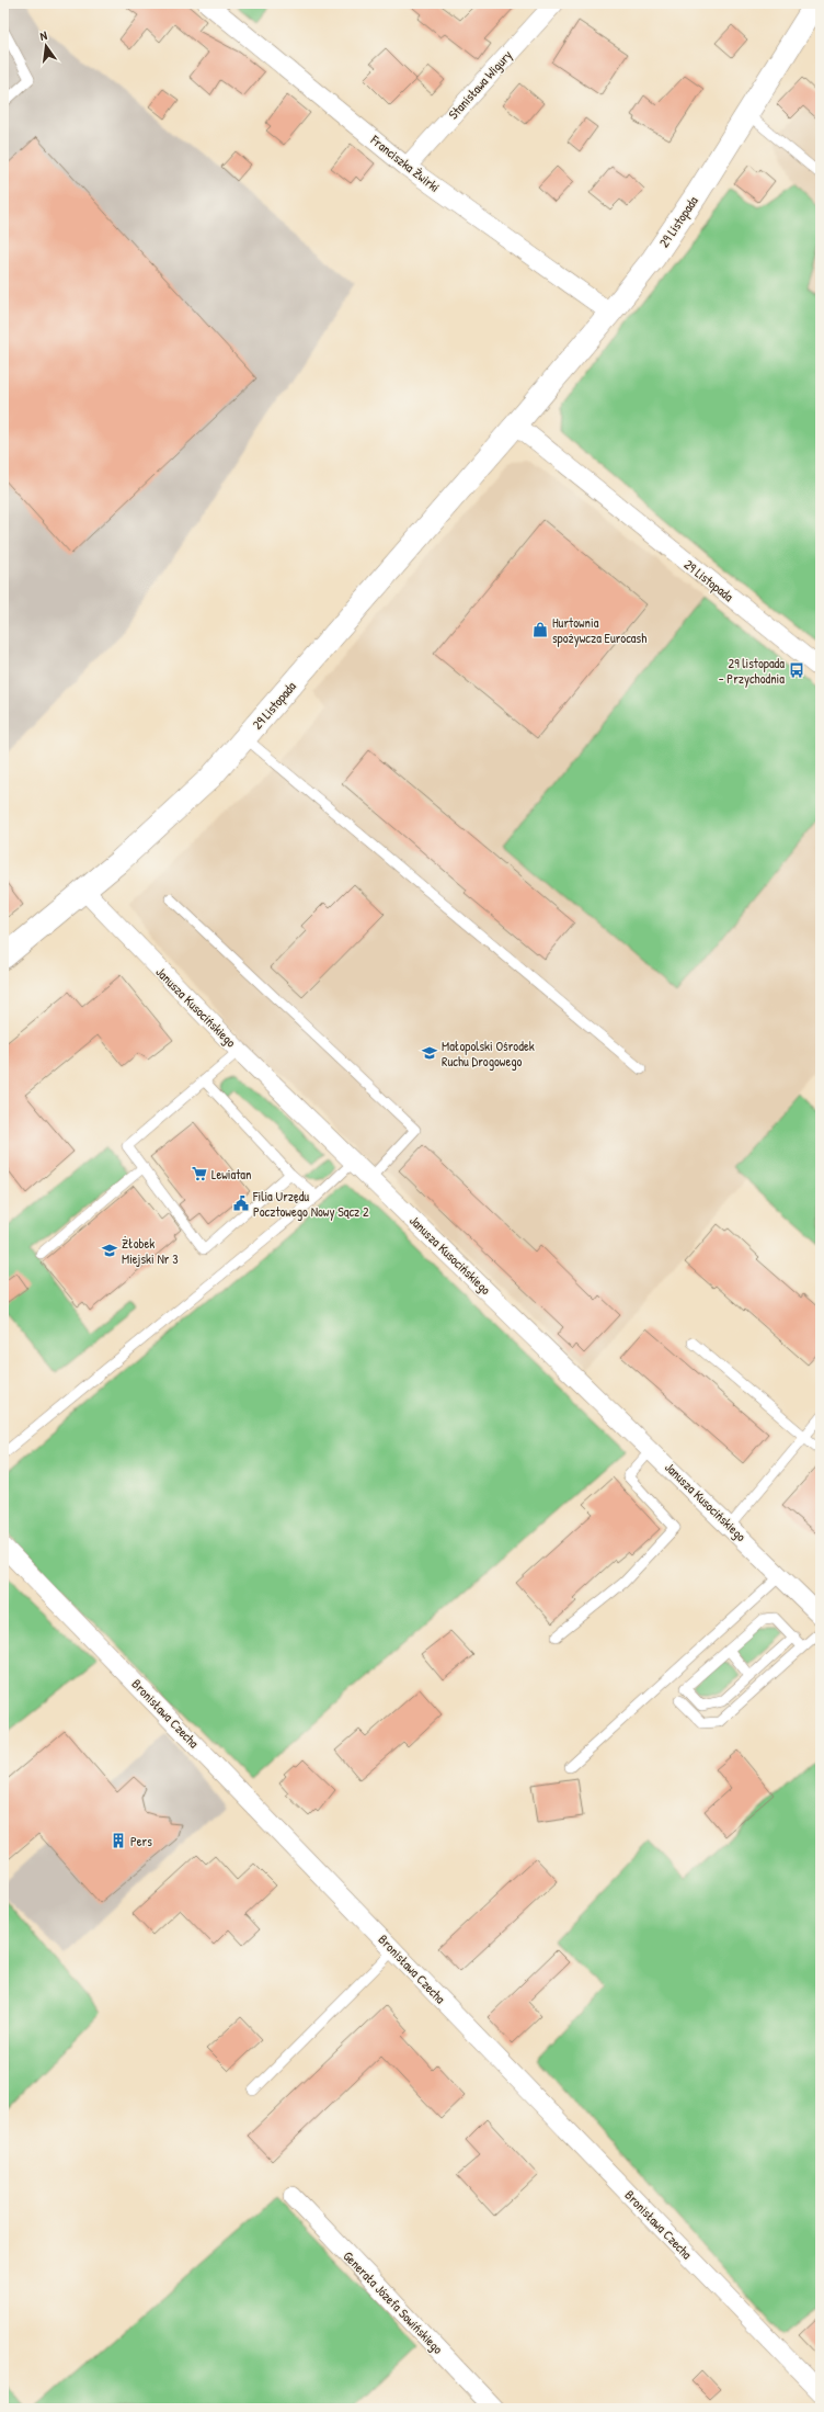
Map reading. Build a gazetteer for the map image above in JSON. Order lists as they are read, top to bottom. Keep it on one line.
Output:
{"streets":{"street":["Stanisława Wigury","Franciszka Żwirki","29 Listopada","Janusza Kusocińskiego","Bronisława Czecha","Generała Józefa Sowińskiego"]},"crossings":[["Stanisława Wigury","Franciszka Żwirki"],["Franciszka Żwirki","29 Listopada"],["29 Listopada","Janusza Kusocińskiego"]],"places":{"shop":["Hurtownia spożywcza Eurocash"],"bus stop":["29 listopada - Przychodnia"],"school or university":["Małopolski Ośrodek Ruchu Drogowego","Żłobek Miejski Nr 3"],"supermarket":["Lewiatan"],"public building":["Filia Urzędu Pocztowego Nowy Sącz 2"],"building":["Pers"]},"north":"top"}
